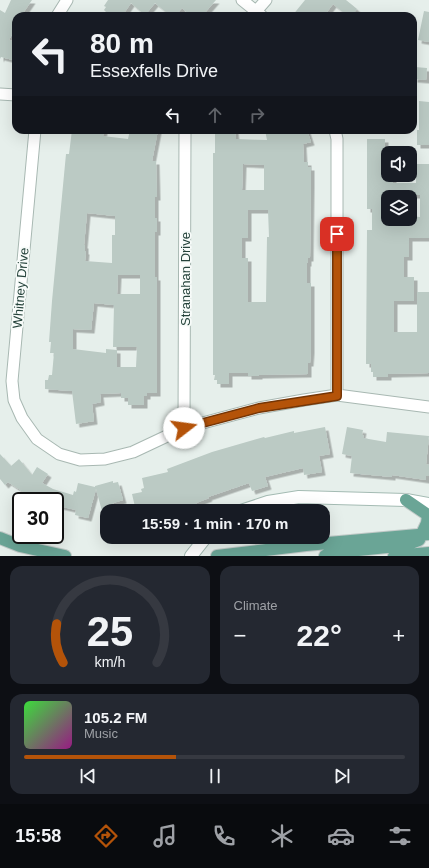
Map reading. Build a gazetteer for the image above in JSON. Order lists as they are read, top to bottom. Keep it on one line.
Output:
{"streets":{"street":["Stranahan Drive","Whitney Drive"]},"crossings":[["Stranahan Drive","Whitney Drive"]],"page":{"turn":["80 m","Essexfells Drive"],"limit":"30","trip":"15:59 · 1 min · 170 m","tile":"Climate","heat":["−","22°","+"],"song":["105.2 FM","Music"],"tabs":"15:58","gauge":["25","km/h"]}}
